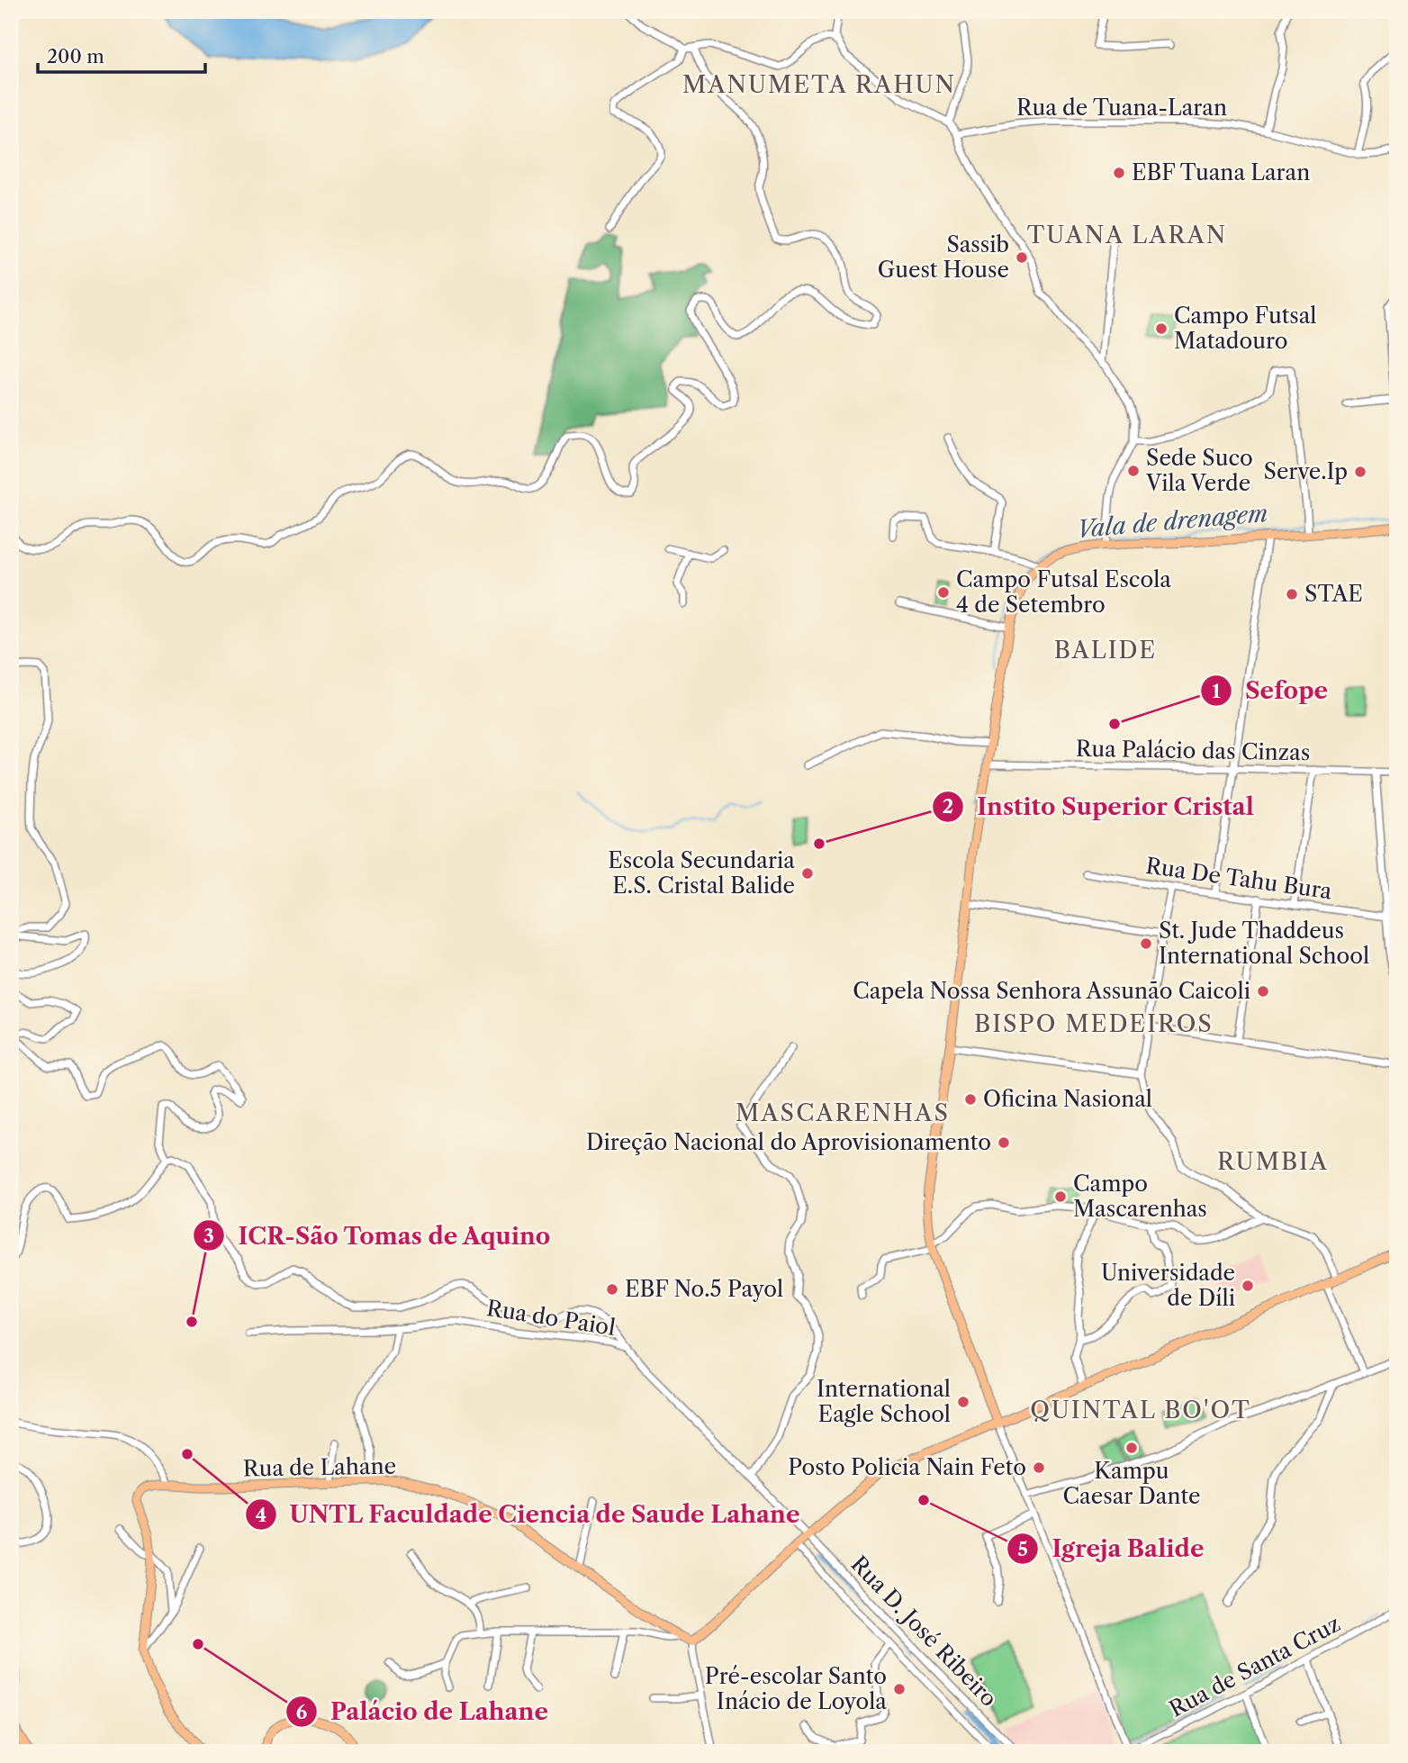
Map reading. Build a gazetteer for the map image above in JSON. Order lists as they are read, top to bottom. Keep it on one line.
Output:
{"streets":{"main road":["Rua de Lahane"],"street":["Rua de Tuana-Laran","Rua Palácio das Cinzas","Rua De Tahu Bura","Rua do Paiol","Rua D. José Ribeiro","Rua de Santa Cruz"]},"crossings":[["Rua do Paiol","Rua D. José Ribeiro"]],"districts":["MANUMETA RAHUN","TUANA LARAN","BALIDE","BISPO MEDEIROS","MASCARENHAS","RUMBIA","QUINTAL BO'OT"],"water":["Vala de drenagem"],"places":["EBF Tuana Laran","Sassib Guest House","Campo Futsal Matadouro","Sede Suco Vila Verde","Serve.Ip","Campo Futsal Escola 4 de Setembro","STAE","Sefope","Instito Superior Cristal","Escola Secundaria E.S. Cristal Balide","St. Jude Thaddeus International School","Capela Nossa Senhora Assunão Caicoli","Oficina Nasional","Direção Nacional do Aprovisionamento","Campo Mascarenhas","Universidade de Díli","EBF No.5 Payol","ICR-São Tomas de Aquino","International Eagle School","Kampu Caesar Dante","UNTL Faculdade Ciencia de Saude Lahane","Posto Policia Nain Feto","Igreja Balide","Palácio de Lahane","Pré-escolar Santo Inácio de Loyola"],"scale_bar":"200 m"}
